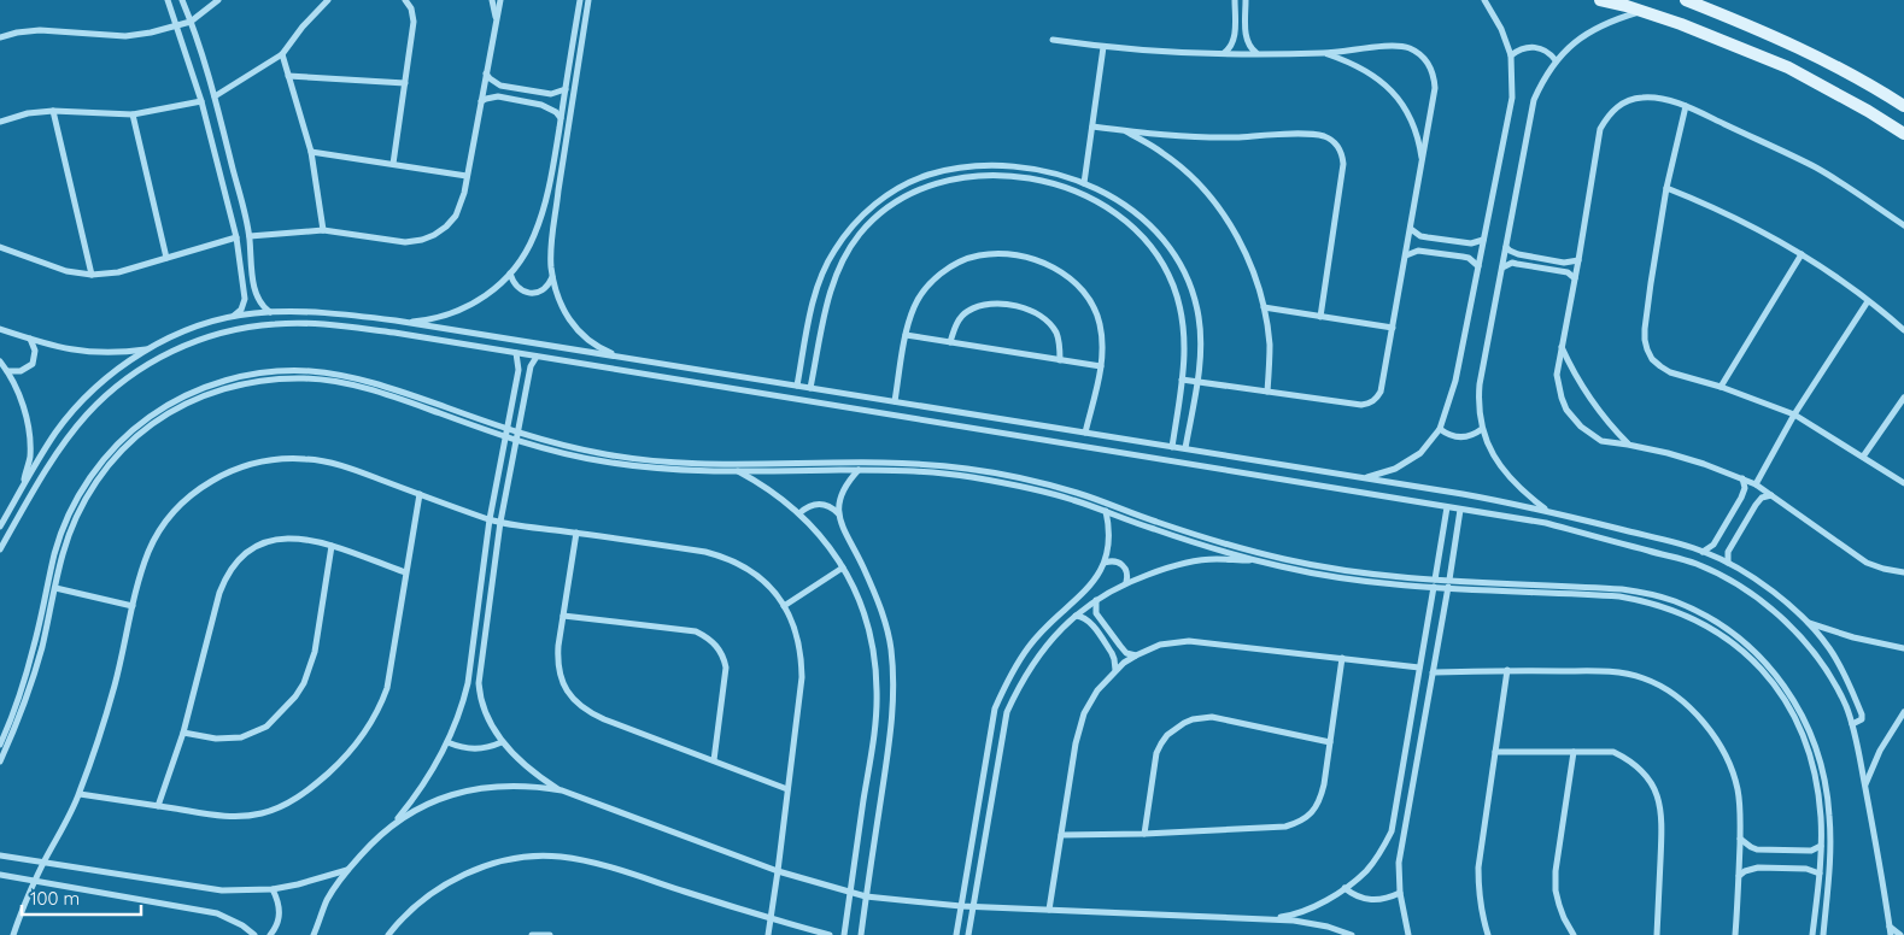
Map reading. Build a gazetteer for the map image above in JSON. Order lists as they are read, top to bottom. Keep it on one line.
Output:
{"scale_bar":"100 m"}
